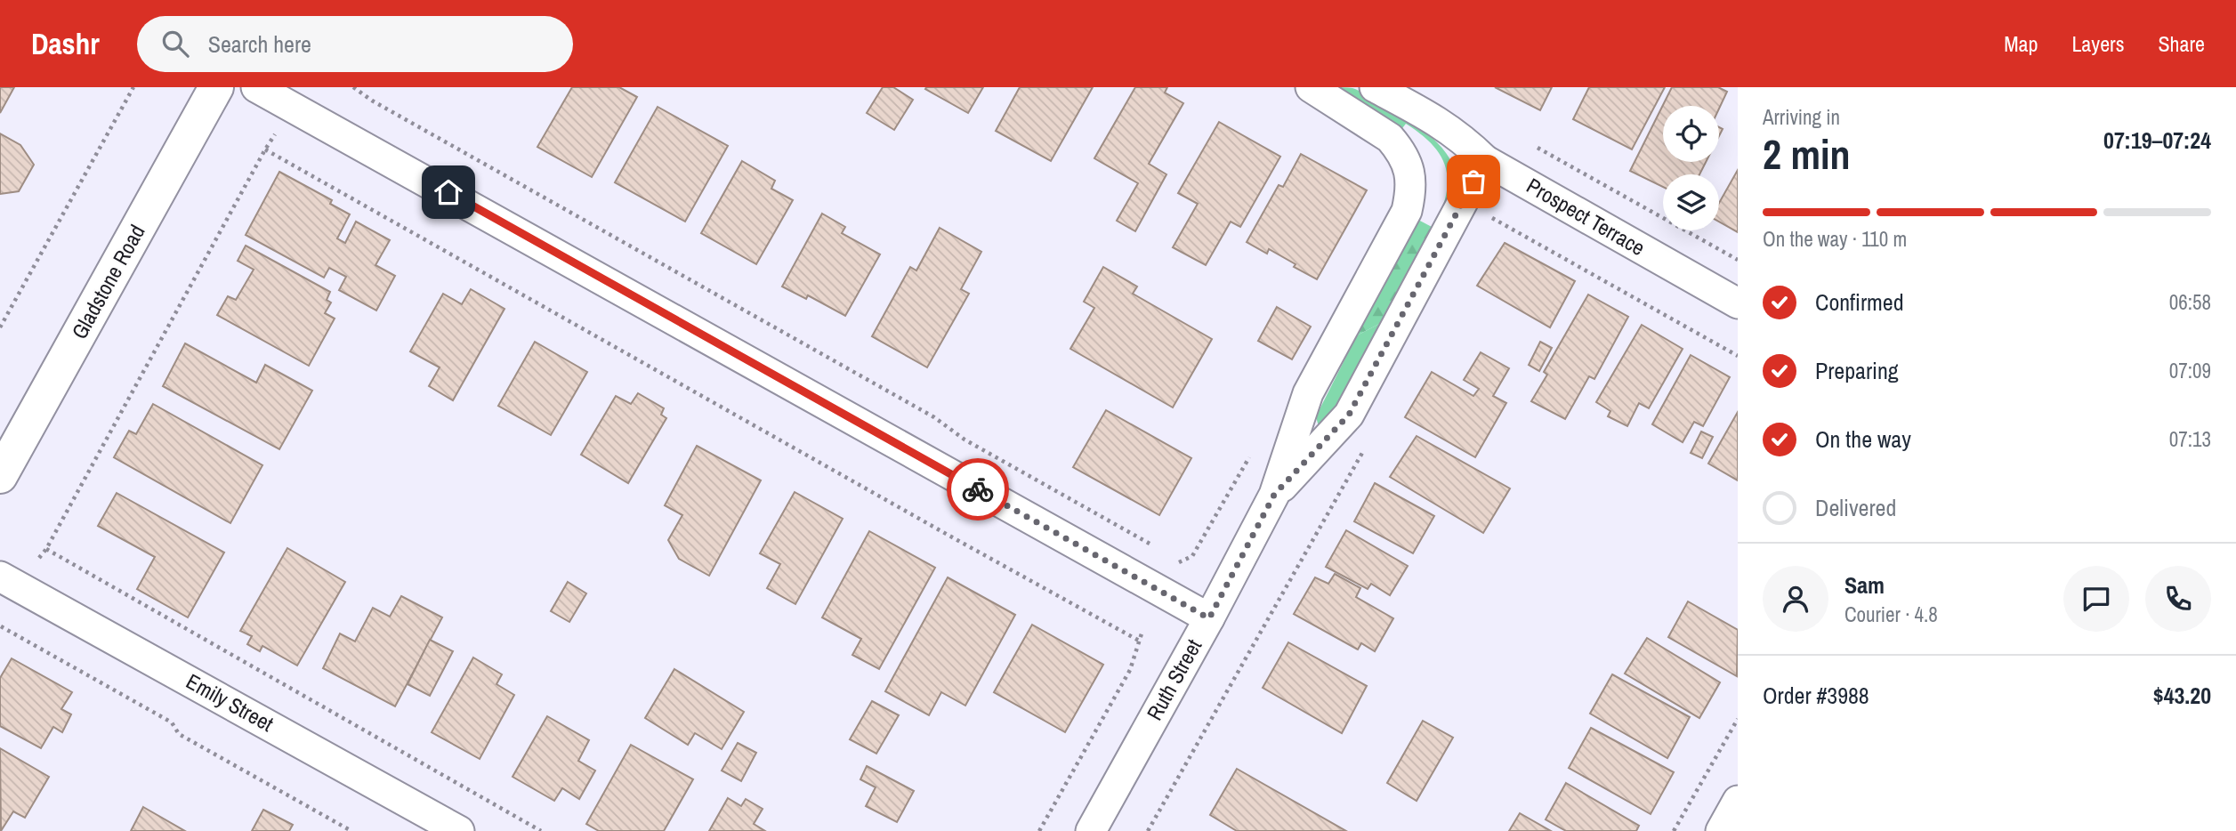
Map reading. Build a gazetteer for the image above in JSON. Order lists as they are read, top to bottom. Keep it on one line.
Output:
{"streets":{"main road":["Gladstone Road"],"street":["Prospect Terrace","Ruth Street","Emily Street"]},"crossings":[["Prospect Terrace","Ruth Street"]],"page":{"header":"Dashr","search":"Search here","nav":["Map","Layers","Share"],"heading":["2 min","Arriving in","07:19–07:24"],"panel":["Sam","Courier · 4.8","Order #3988","$43.20"],"bar":"On the way · 110 m","list":[["Confirmed","06:58"],["Preparing","07:09"],["On the way","07:13"],"Delivered"]}}
